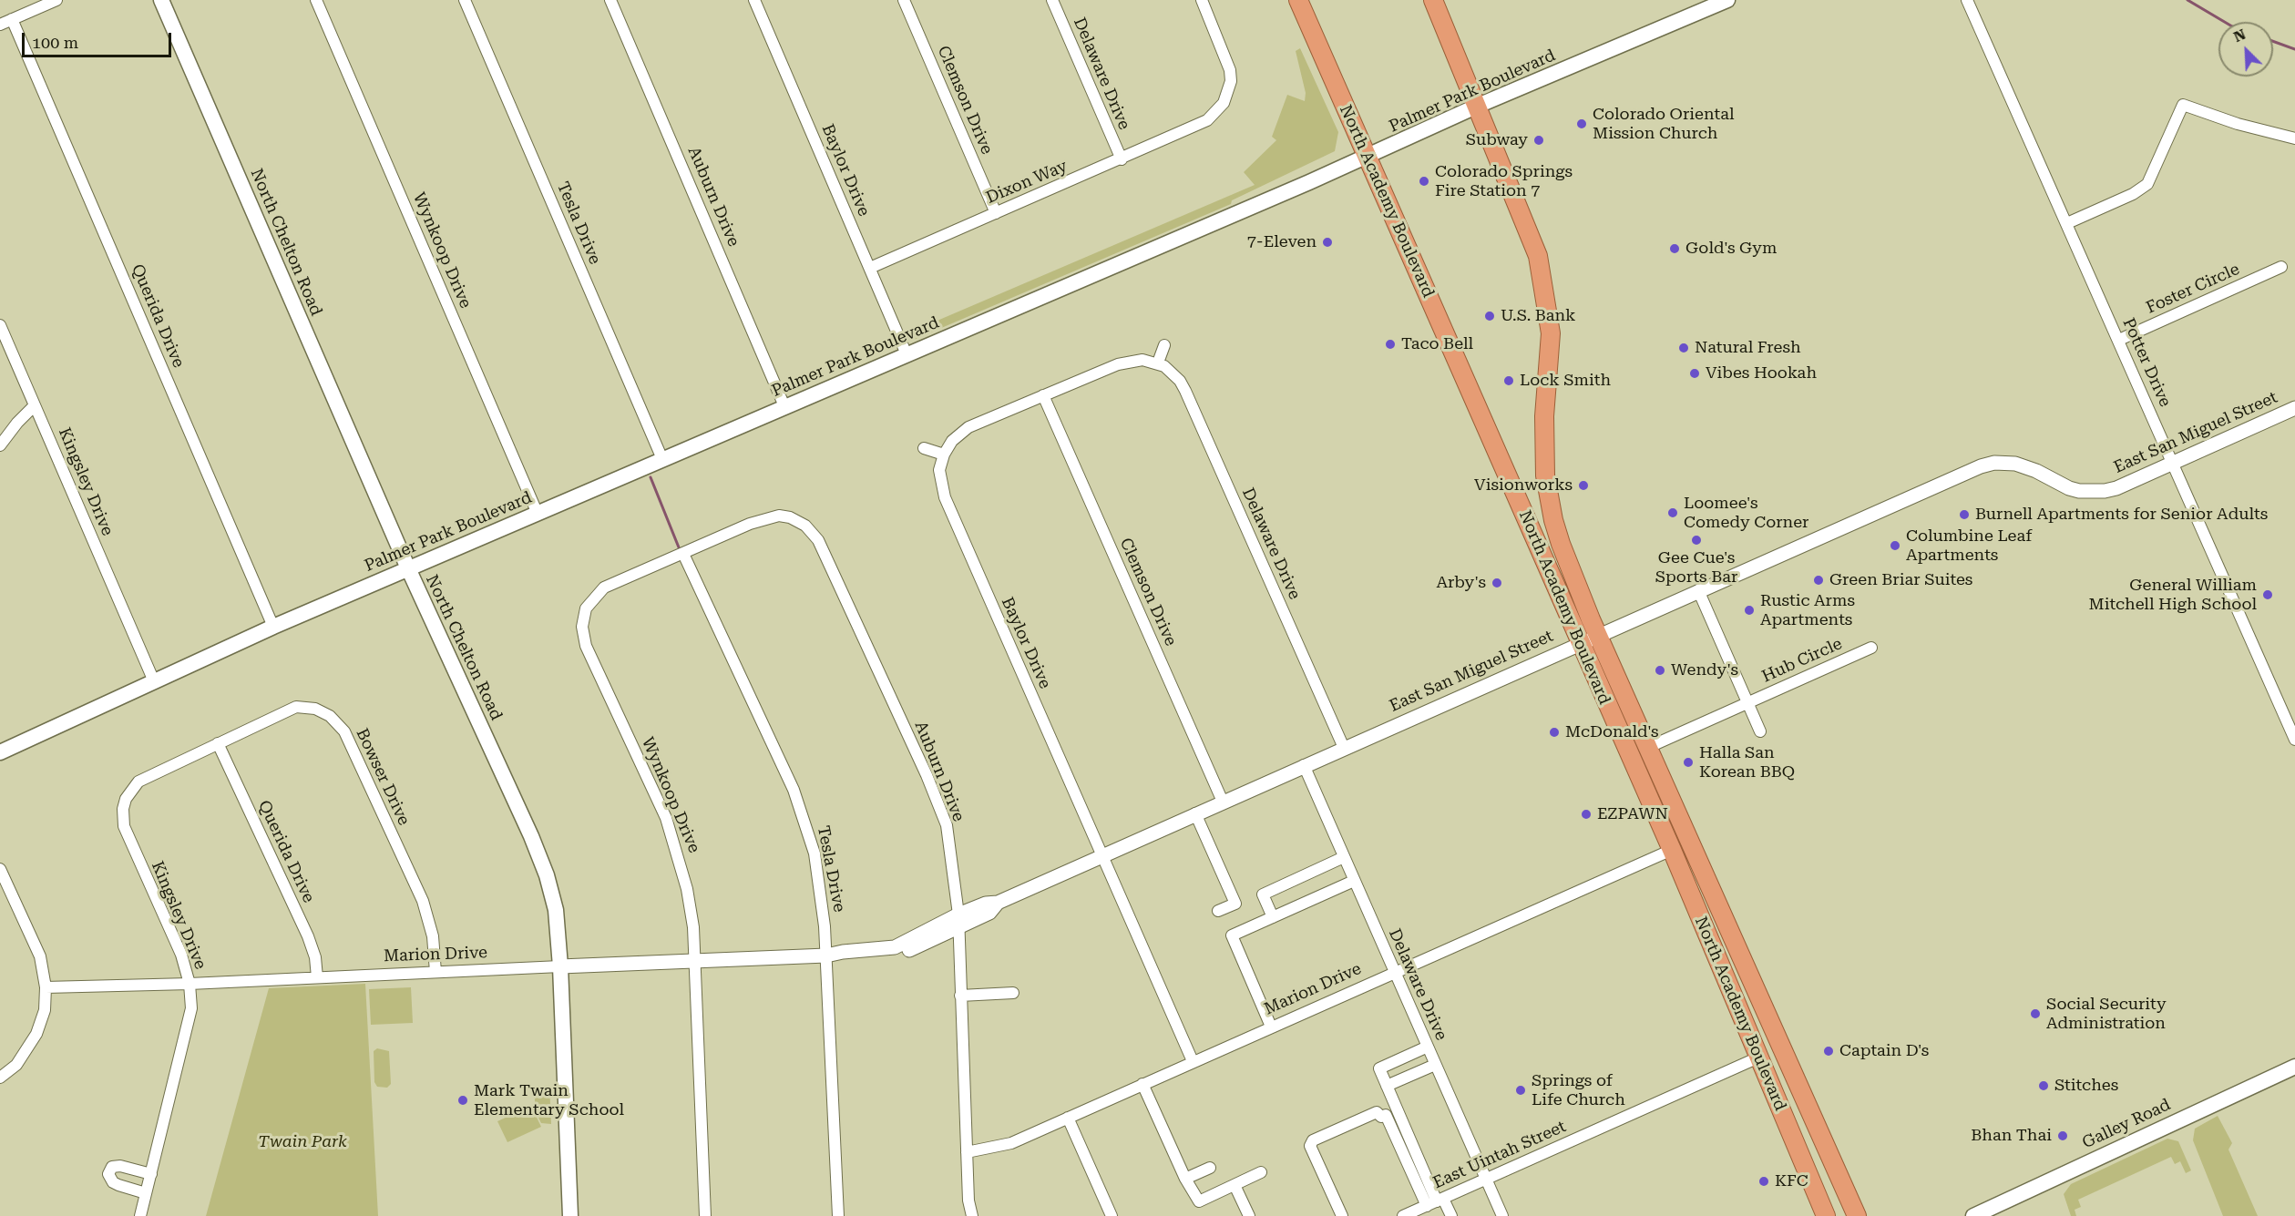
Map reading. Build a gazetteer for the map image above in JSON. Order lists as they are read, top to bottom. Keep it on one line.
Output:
{"streets":{"highway":["North Academy Boulevard"],"main road":["Palmer Park Boulevard","North Chelton Road","Galley Road"],"street":["Delaware Drive","Clemson Drive","Baylor Drive","Dixon Way","Auburn Drive","Tesla Drive","Wynkoop Drive","Foster Circle","Querida Drive","Potter Drive","East San Miguel Street","Kingsley Drive","Hub Circle","Bowser Drive","Marion Drive","East Uintah Street"]},"crossings":[["Delaware Drive","Dixon Way"],["Delaware Drive","East San Miguel Street"],["Delaware Drive","Marion Drive"],["Delaware Drive","East Uintah Street"],["Palmer Park Boulevard","Baylor Drive"],["Palmer Park Boulevard","Auburn Drive"],["Palmer Park Boulevard","North Academy Boulevard"],["Palmer Park Boulevard","Tesla Drive"],["Palmer Park Boulevard","North Chelton Road"],["Palmer Park Boulevard","Wynkoop Drive"],["Palmer Park Boulevard","Querida Drive"],["Palmer Park Boulevard","Kingsley Drive"],["Clemson Drive","Dixon Way"],["Clemson Drive","East San Miguel Street"],["Baylor Drive","Dixon Way"],["Baylor Drive","East San Miguel Street"],["Baylor Drive","Marion Drive"],["Auburn Drive","Tesla Drive"],["Auburn Drive","Wynkoop Drive"],["Auburn Drive","East San Miguel Street"],["Auburn Drive","Marion Drive"],["North Academy Boulevard","East San Miguel Street"],["North Academy Boulevard","Hub Circle"],["North Academy Boulevard","Marion Drive"],["North Academy Boulevard","East Uintah Street"],["Tesla Drive","Wynkoop Drive"],["Tesla Drive","Marion Drive"],["North Chelton Road","Marion Drive"],["Wynkoop Drive","Marion Drive"],["Foster Circle","Potter Drive"],["Querida Drive","Kingsley Drive"],["Querida Drive","Bowser Drive"],["Querida Drive","Marion Drive"],["Potter Drive","East San Miguel Street"],["East San Miguel Street","Marion Drive"],["Kingsley Drive","Bowser Drive"],["Kingsley Drive","Marion Drive"],["Bowser Drive","Marion Drive"]],"parks":["Twain Park"],"places":["Colorado Oriental Mission Church","Subway","Colorado Springs Fire Station 7","7-Eleven","Gold's Gym","U.S. Bank","Taco Bell","Natural Fresh","Vibes Hookah","Lock Smith","Visionworks","Loomee's Comedy Corner","Burnell Apartments for Senior Adults","Gee Cue's Sports Bar","Columbine Leaf Apartments","Green Briar Suites","Arby's","General William Mitchell High School","Rustic Arms Apartments","Wendy's","McDonald's","Halla San Korean BBQ","EZPAWN","Social Security Administration","Captain D's","Stitches","Springs of Life Church","Mark Twain Elementary School","Bhan Thai","KFC"],"scale_bar":"100 m","north":"top left"}
